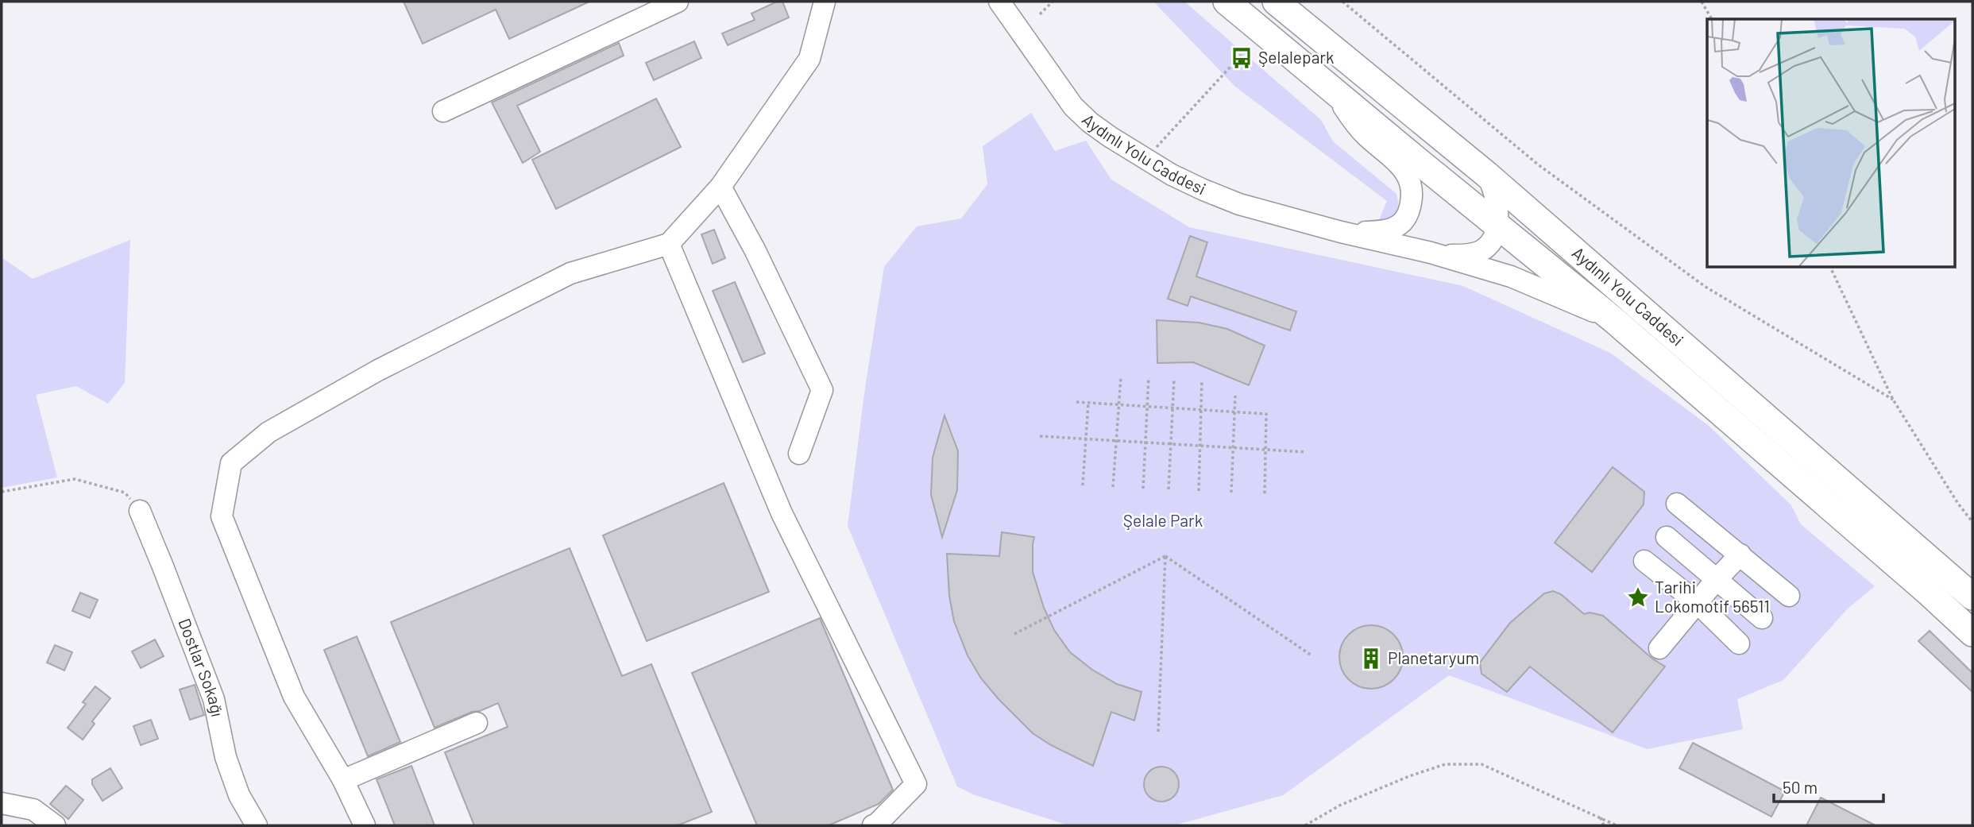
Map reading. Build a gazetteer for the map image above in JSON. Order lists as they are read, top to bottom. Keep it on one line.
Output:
{"streets":{"main road":["Aydınlı Yolu Caddesi"],"street":["Dostlar Sokağı"]},"parks":["Şelale Park"],"places":{"bus stop":["Şelalepark"],"place":["Tarihi Lokomotif 56511"],"building":["Planetaryum"]},"scale_bar":"50 m"}
